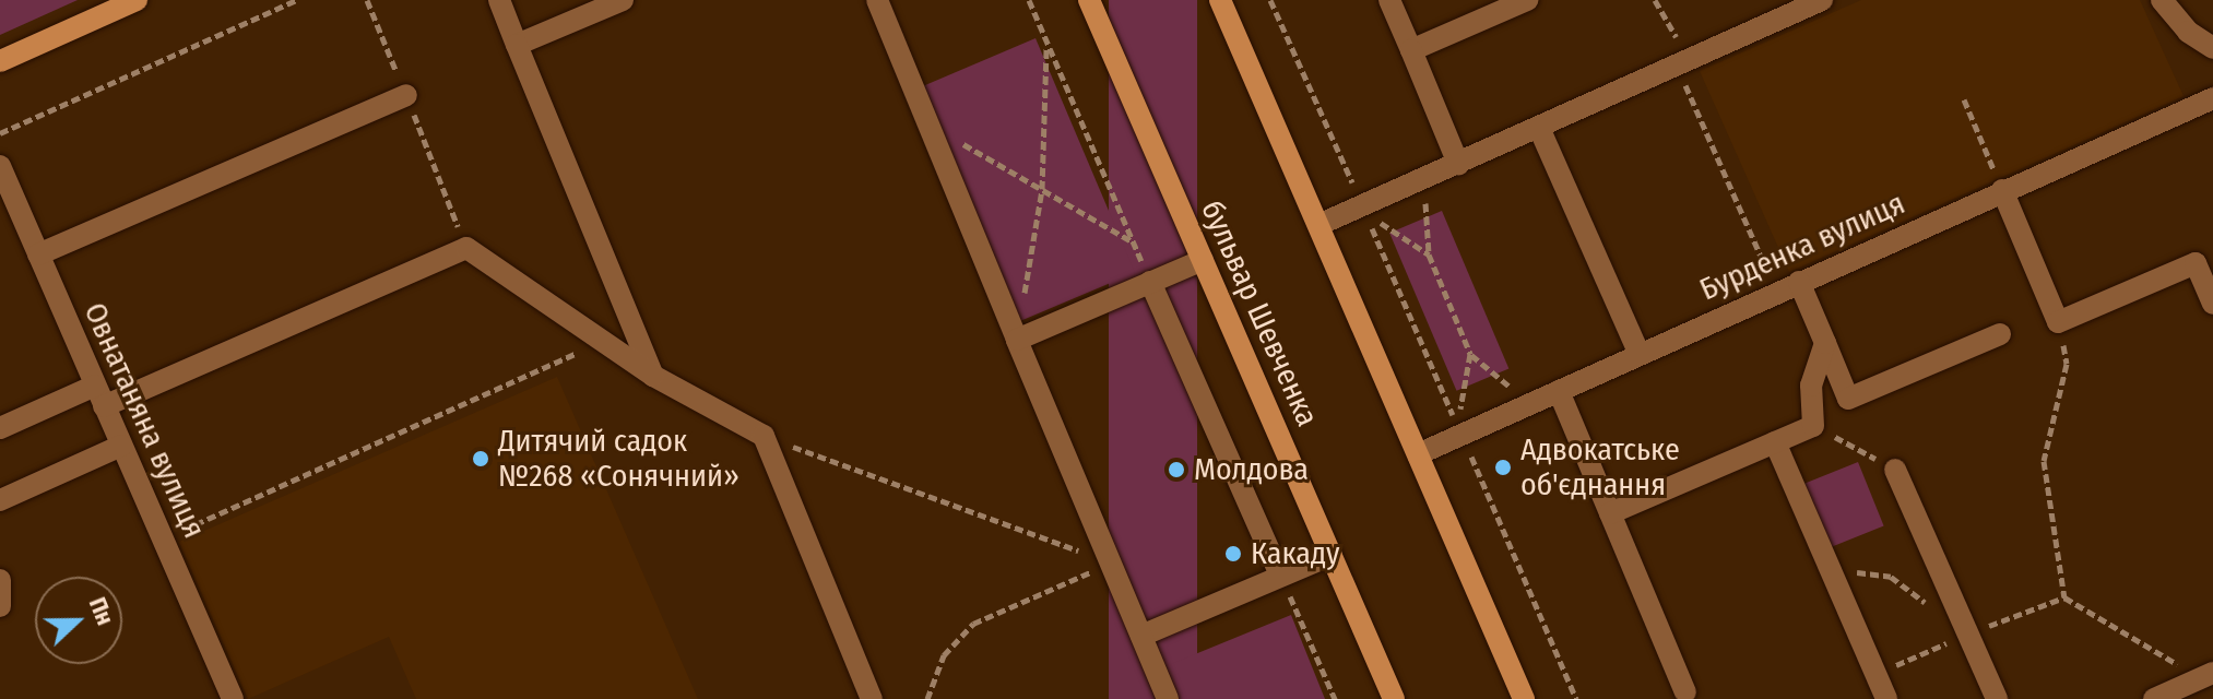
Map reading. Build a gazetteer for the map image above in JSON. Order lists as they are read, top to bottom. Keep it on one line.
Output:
{"streets":{"main road":["бульвар Шевченка"],"street":["Бурденка вулиця","Овнатаняна вулиця"]},"places":["Дитячий садок №268 «Сонячний»","Адвокатське об'єднання","Молдова","Какаду"],"north":"right"}
